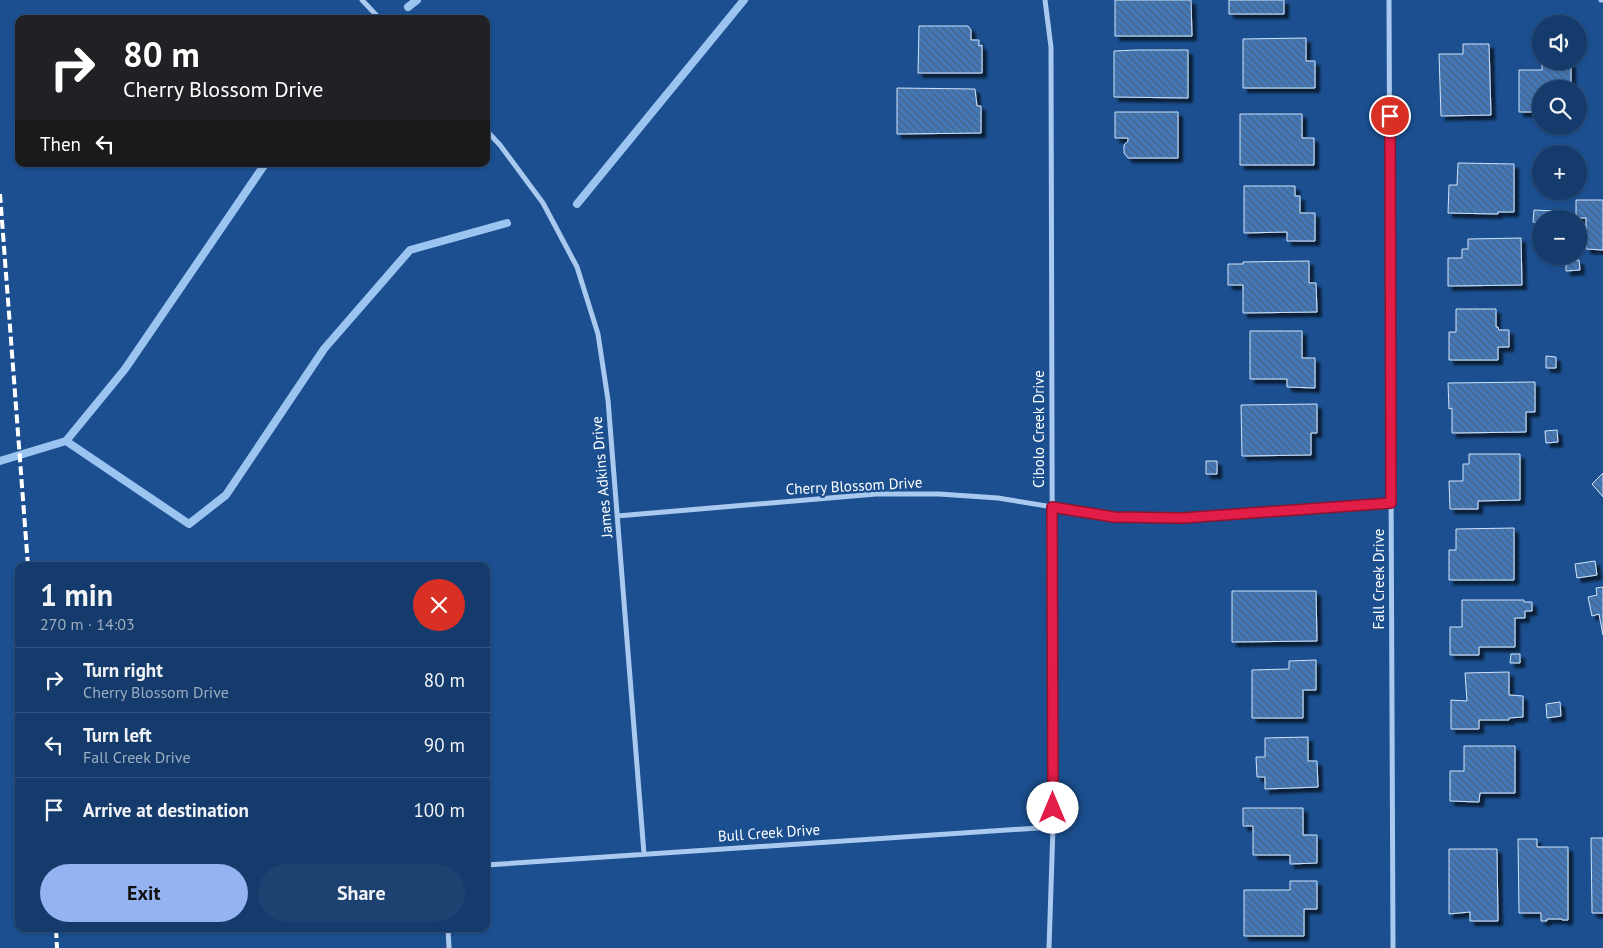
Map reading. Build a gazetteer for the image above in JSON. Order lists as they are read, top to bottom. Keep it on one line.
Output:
{"streets":{"street":["Cibolo Creek Drive","James Adkins Drive","Cherry Blossom Drive","Fall Creek Drive","Bull Creek Drive"]},"crossings":[["Cibolo Creek Drive","Cherry Blossom Drive"],["Cibolo Creek Drive","Bull Creek Drive"],["James Adkins Drive","Cherry Blossom Drive"],["James Adkins Drive","Bull Creek Drive"],["Cherry Blossom Drive","Fall Creek Drive"]],"page":{"map_buttons":["+","−"],"turn":["80 m","Cherry Blossom Drive"],"then":"Then","heading":["1 min","270 m · 14:03"],"list":[{"name":"Turn right","note":"Cherry Blossom Drive","value":"80 m"},{"name":"Turn left","note":"Fall Creek Drive","value":"90 m"},{"name":"Arrive at destination","value":"100 m"}],"buttons":["Exit","Share"]}}
